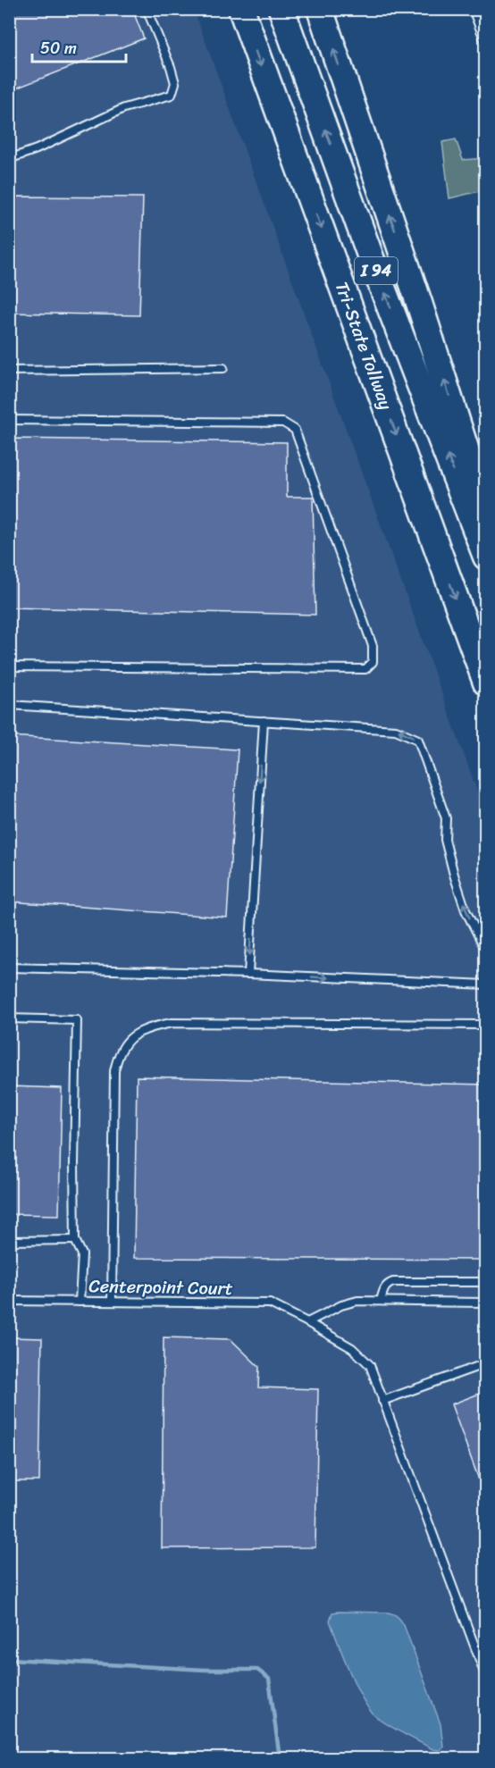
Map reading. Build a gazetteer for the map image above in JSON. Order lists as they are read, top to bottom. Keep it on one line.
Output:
{"streets":{"highway":["I 94","Tri-State Tollway"],"lane":["Centerpoint Court"]},"scale_bar":"50 m"}
